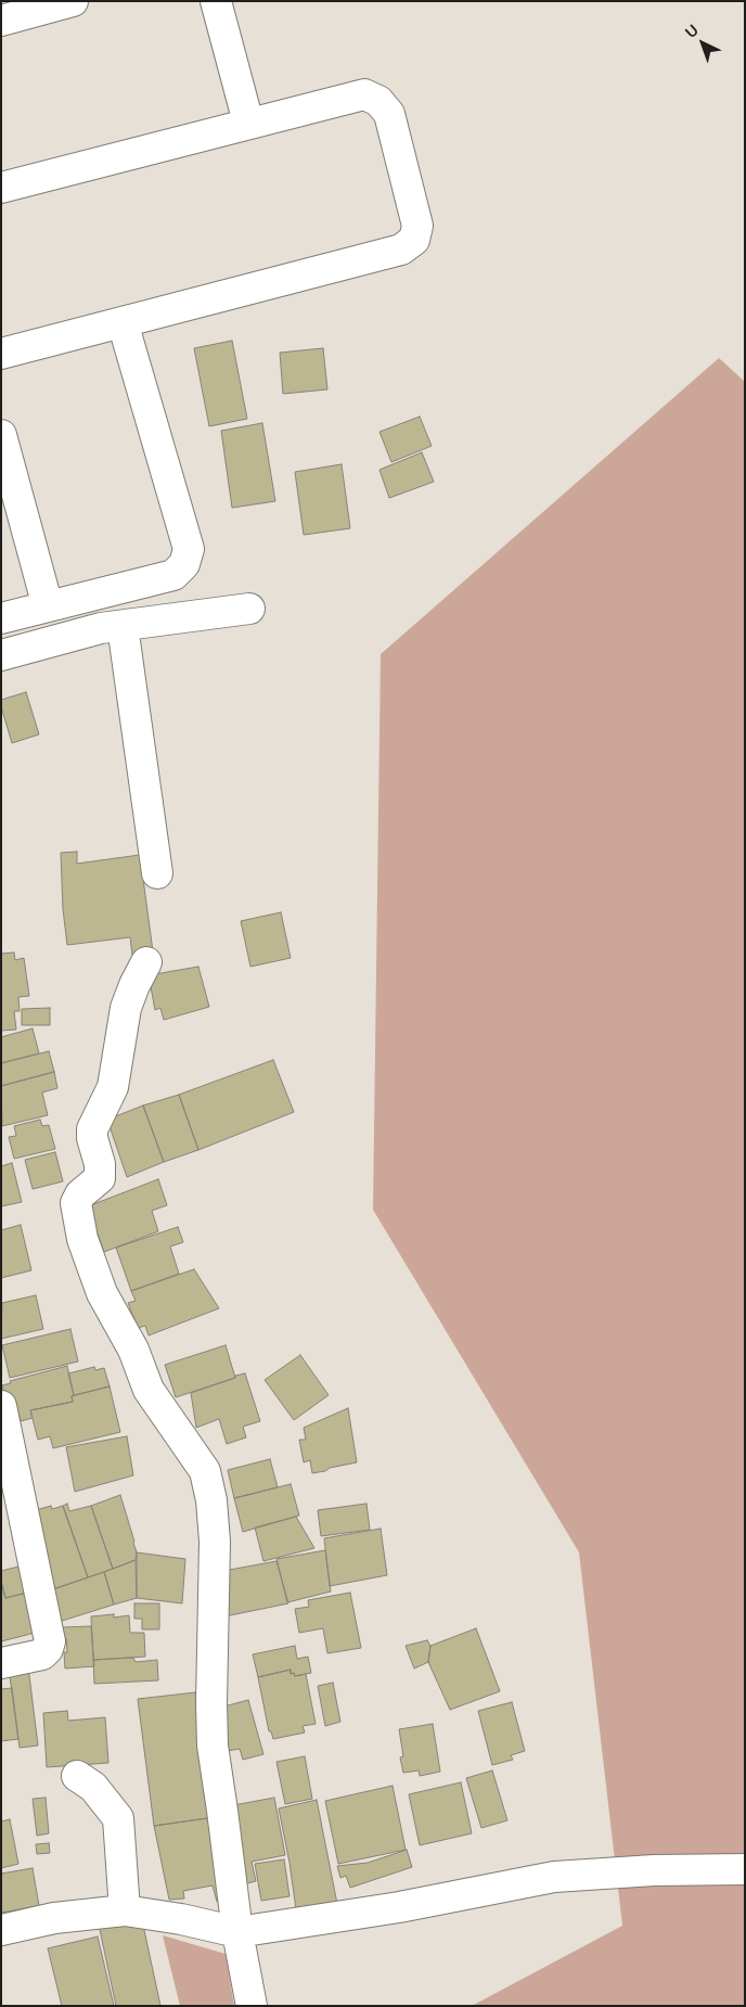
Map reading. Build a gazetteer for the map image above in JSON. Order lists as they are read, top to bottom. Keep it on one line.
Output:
{"north":"top left"}
